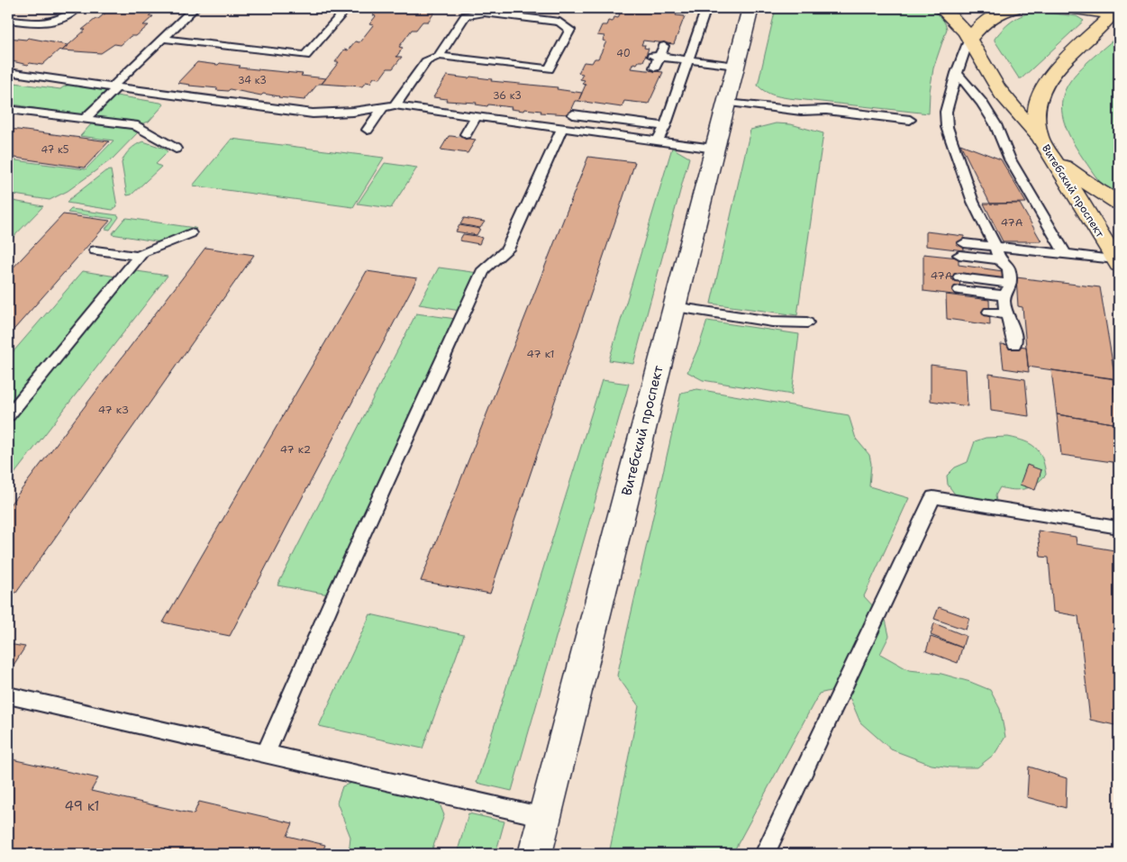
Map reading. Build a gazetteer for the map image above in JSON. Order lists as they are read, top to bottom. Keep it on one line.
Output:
{"streets":{"main road":["Витебский проспект"]},"house_numbers":["40","34 к3","36 к3","47 к5","47А","47А","47 к1","47 к3","47 к2","49 к1"]}
